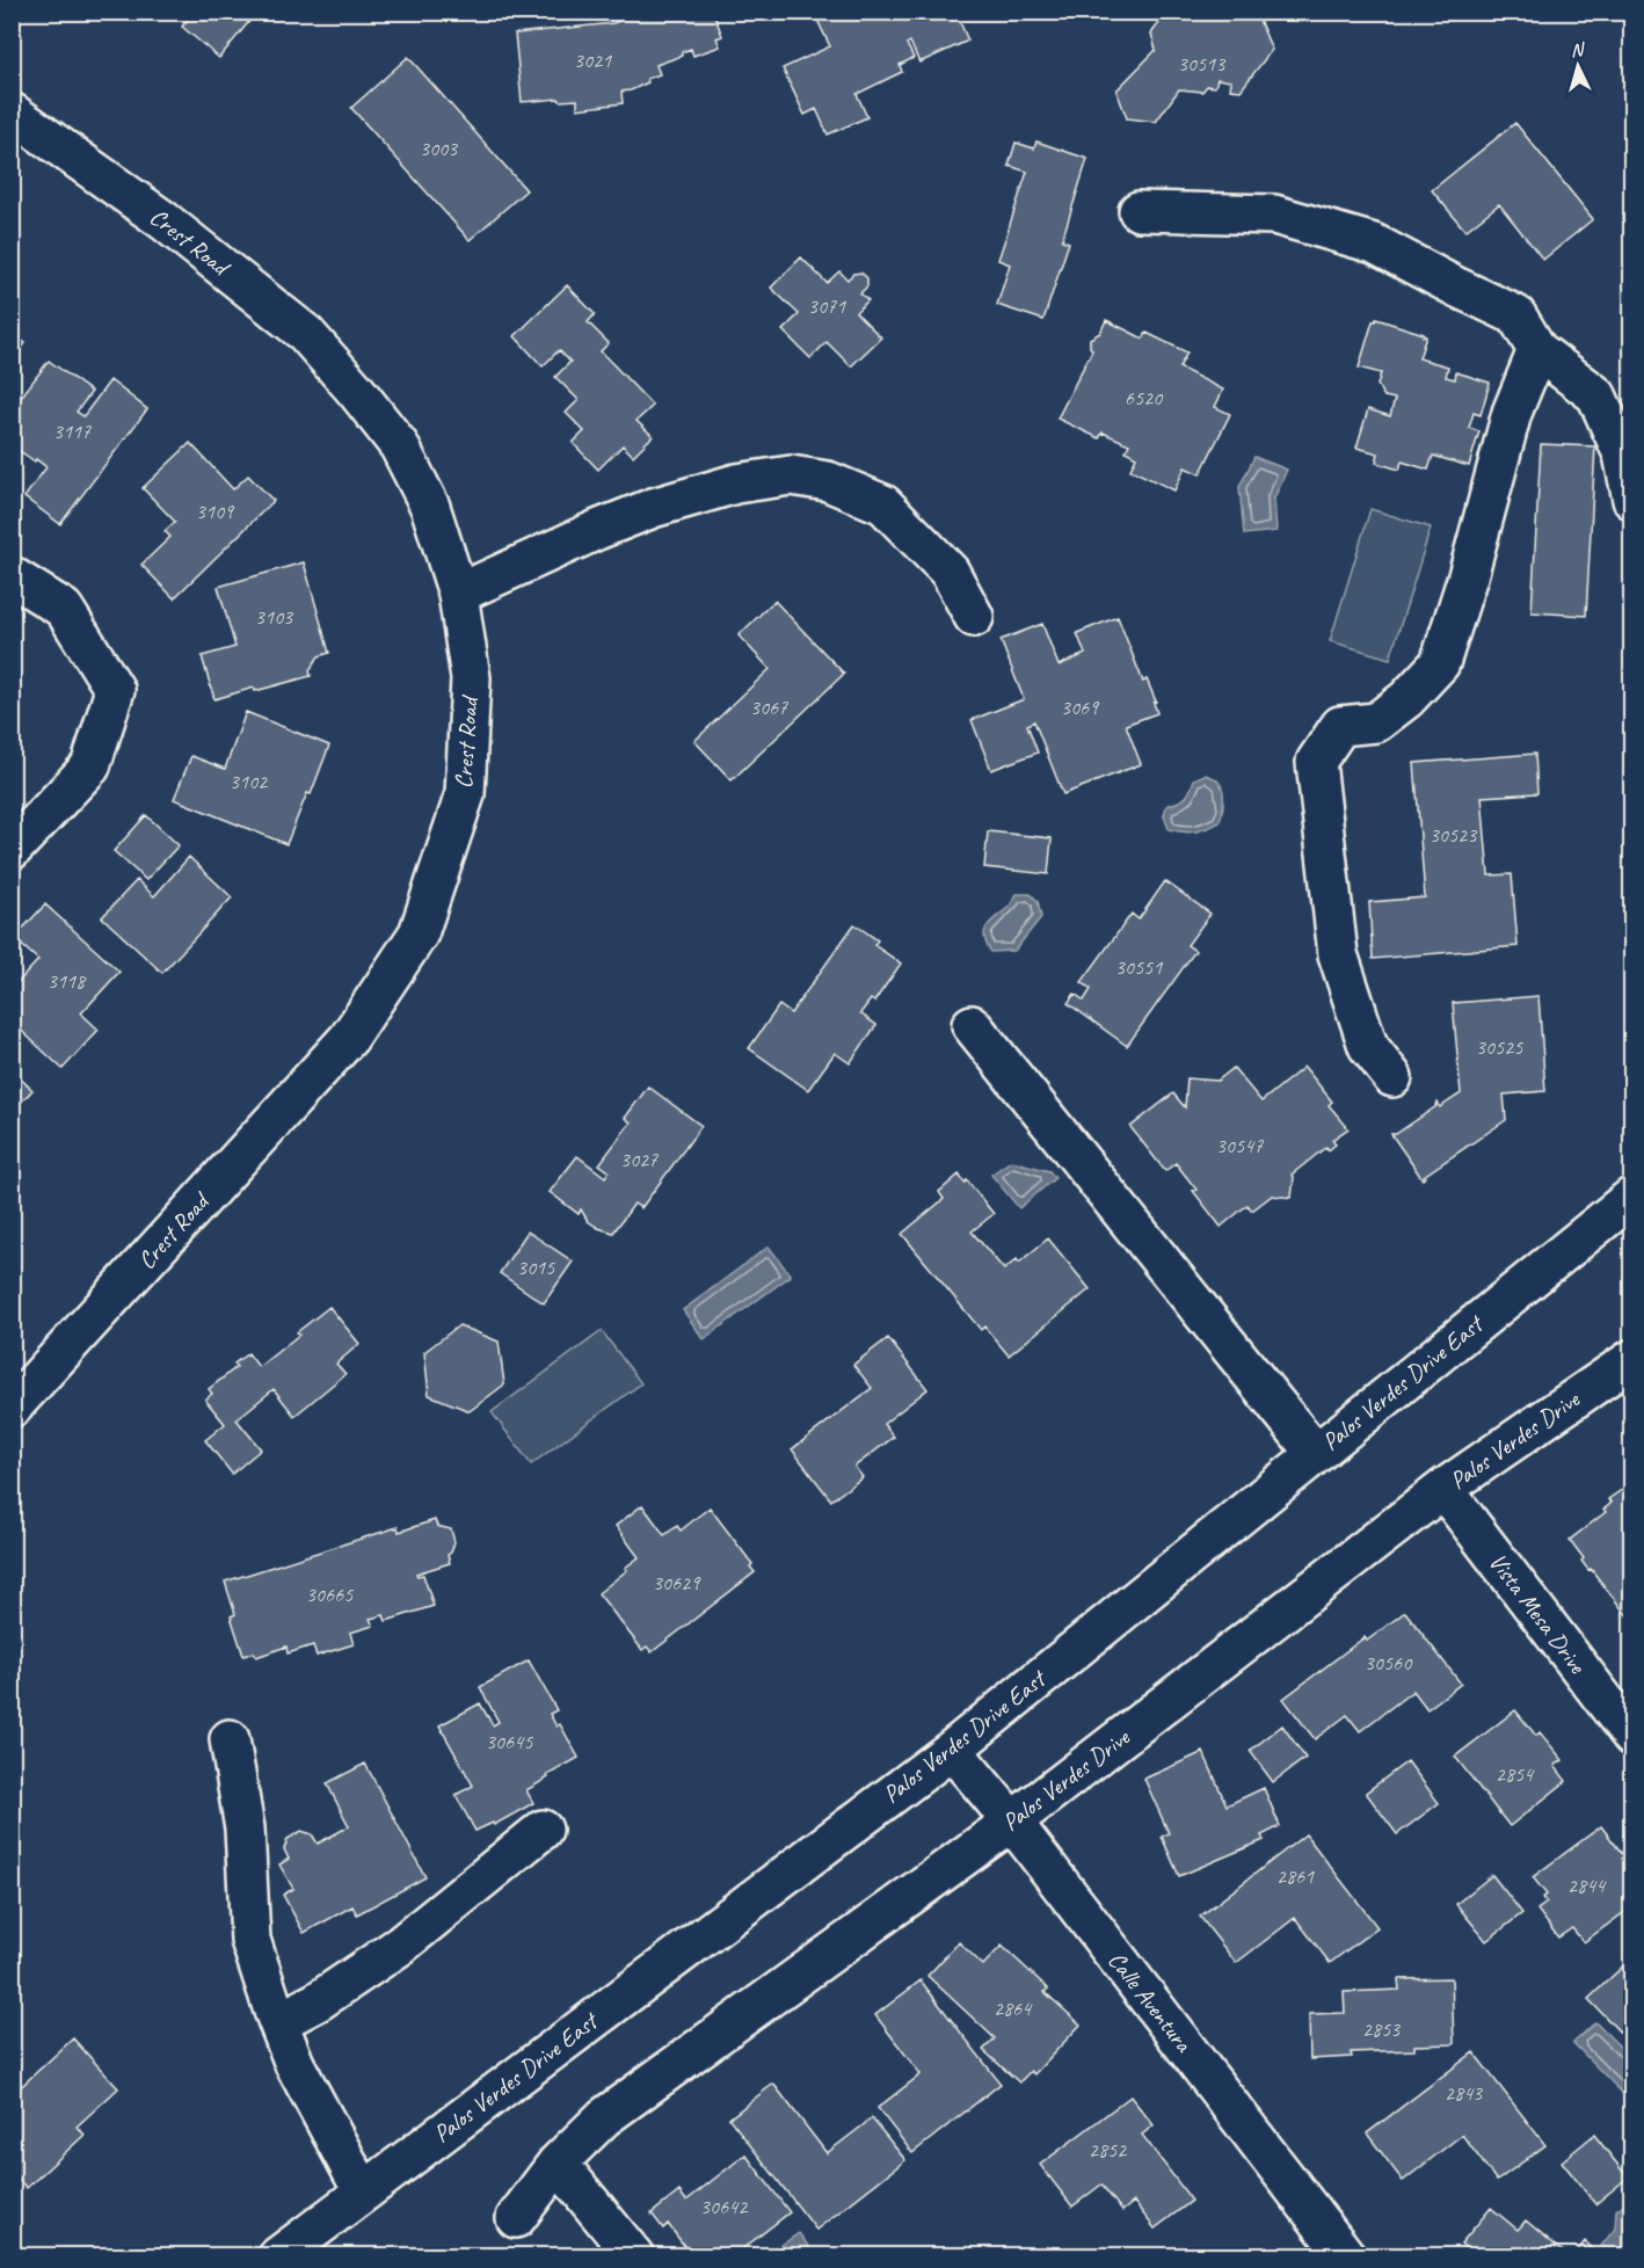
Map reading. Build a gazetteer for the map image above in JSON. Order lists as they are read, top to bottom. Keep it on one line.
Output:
{"streets":{"street":["Crest Road","Palos Verdes Drive East","Palos Verdes Drive","Vista Mesa Drive","Calle Aventura"]},"crossings":[["Palos Verdes Drive East","Calle Aventura"],["Palos Verdes Drive","Vista Mesa Drive"],["Palos Verdes Drive","Calle Aventura"]],"house_numbers":["3021","30513","3003","3071","6520","3117","3109","3103","3067","3069","3102","30523","30551","3118","30525","30547","3027","3015","30629","30665","30560","30645","2854","2861","2844","2864","2853","2843","2852","30642"],"north":"top"}
